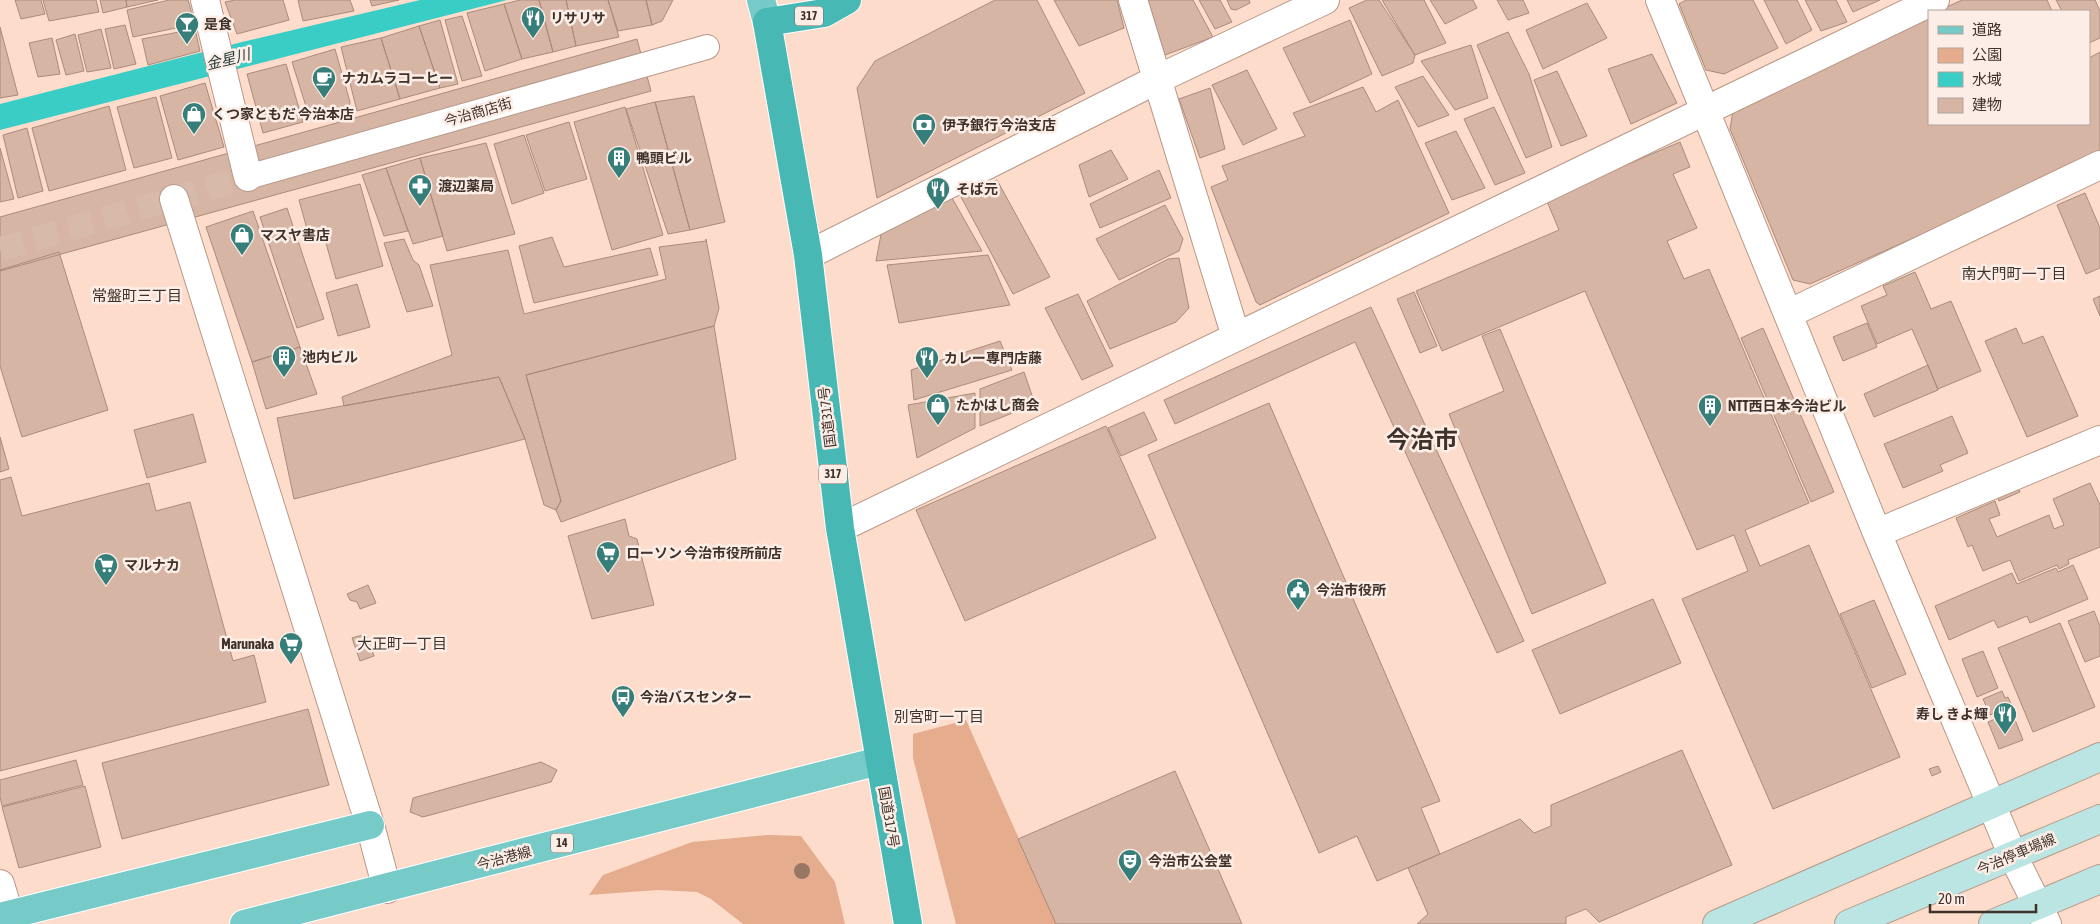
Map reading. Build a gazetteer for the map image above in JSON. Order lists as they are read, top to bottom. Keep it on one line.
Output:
{"streets":{"highway":["317","国道317号"],"main road":["14","今治停車場線","今治港線"],"street":["今治商店街"]},"crossings":[["国道317号","今治港線"]],"districts":["南大門町一丁目","常盤町三丁目","今治市","大正町一丁目","別宮町一丁目"],"water":["金星川"],"places":{"restaurant":["リサリサ","そば元","カレー専門店藤","寿し きよ輝"],"bar":["是食"],"cafe":["ナカムラコーヒー"],"shop":["くつ家ともだ 今治本店","マスヤ書店","たかはし商会"],"bank":["伊予銀行 今治支店"],"building":["鴨頭ビル","池内ビル","NTT西日本今治ビル"],"pharmacy":["渡辺薬局"],"supermarket":["ローソン 今治市役所前店","マルナカ","Marunaka"],"public building":["今治市役所"],"bus stop":["今治バスセンター"],"theatre":["今治市公会堂"]},"legend":["道路","公園","水域","建物"],"scale_bar":"20 m"}
